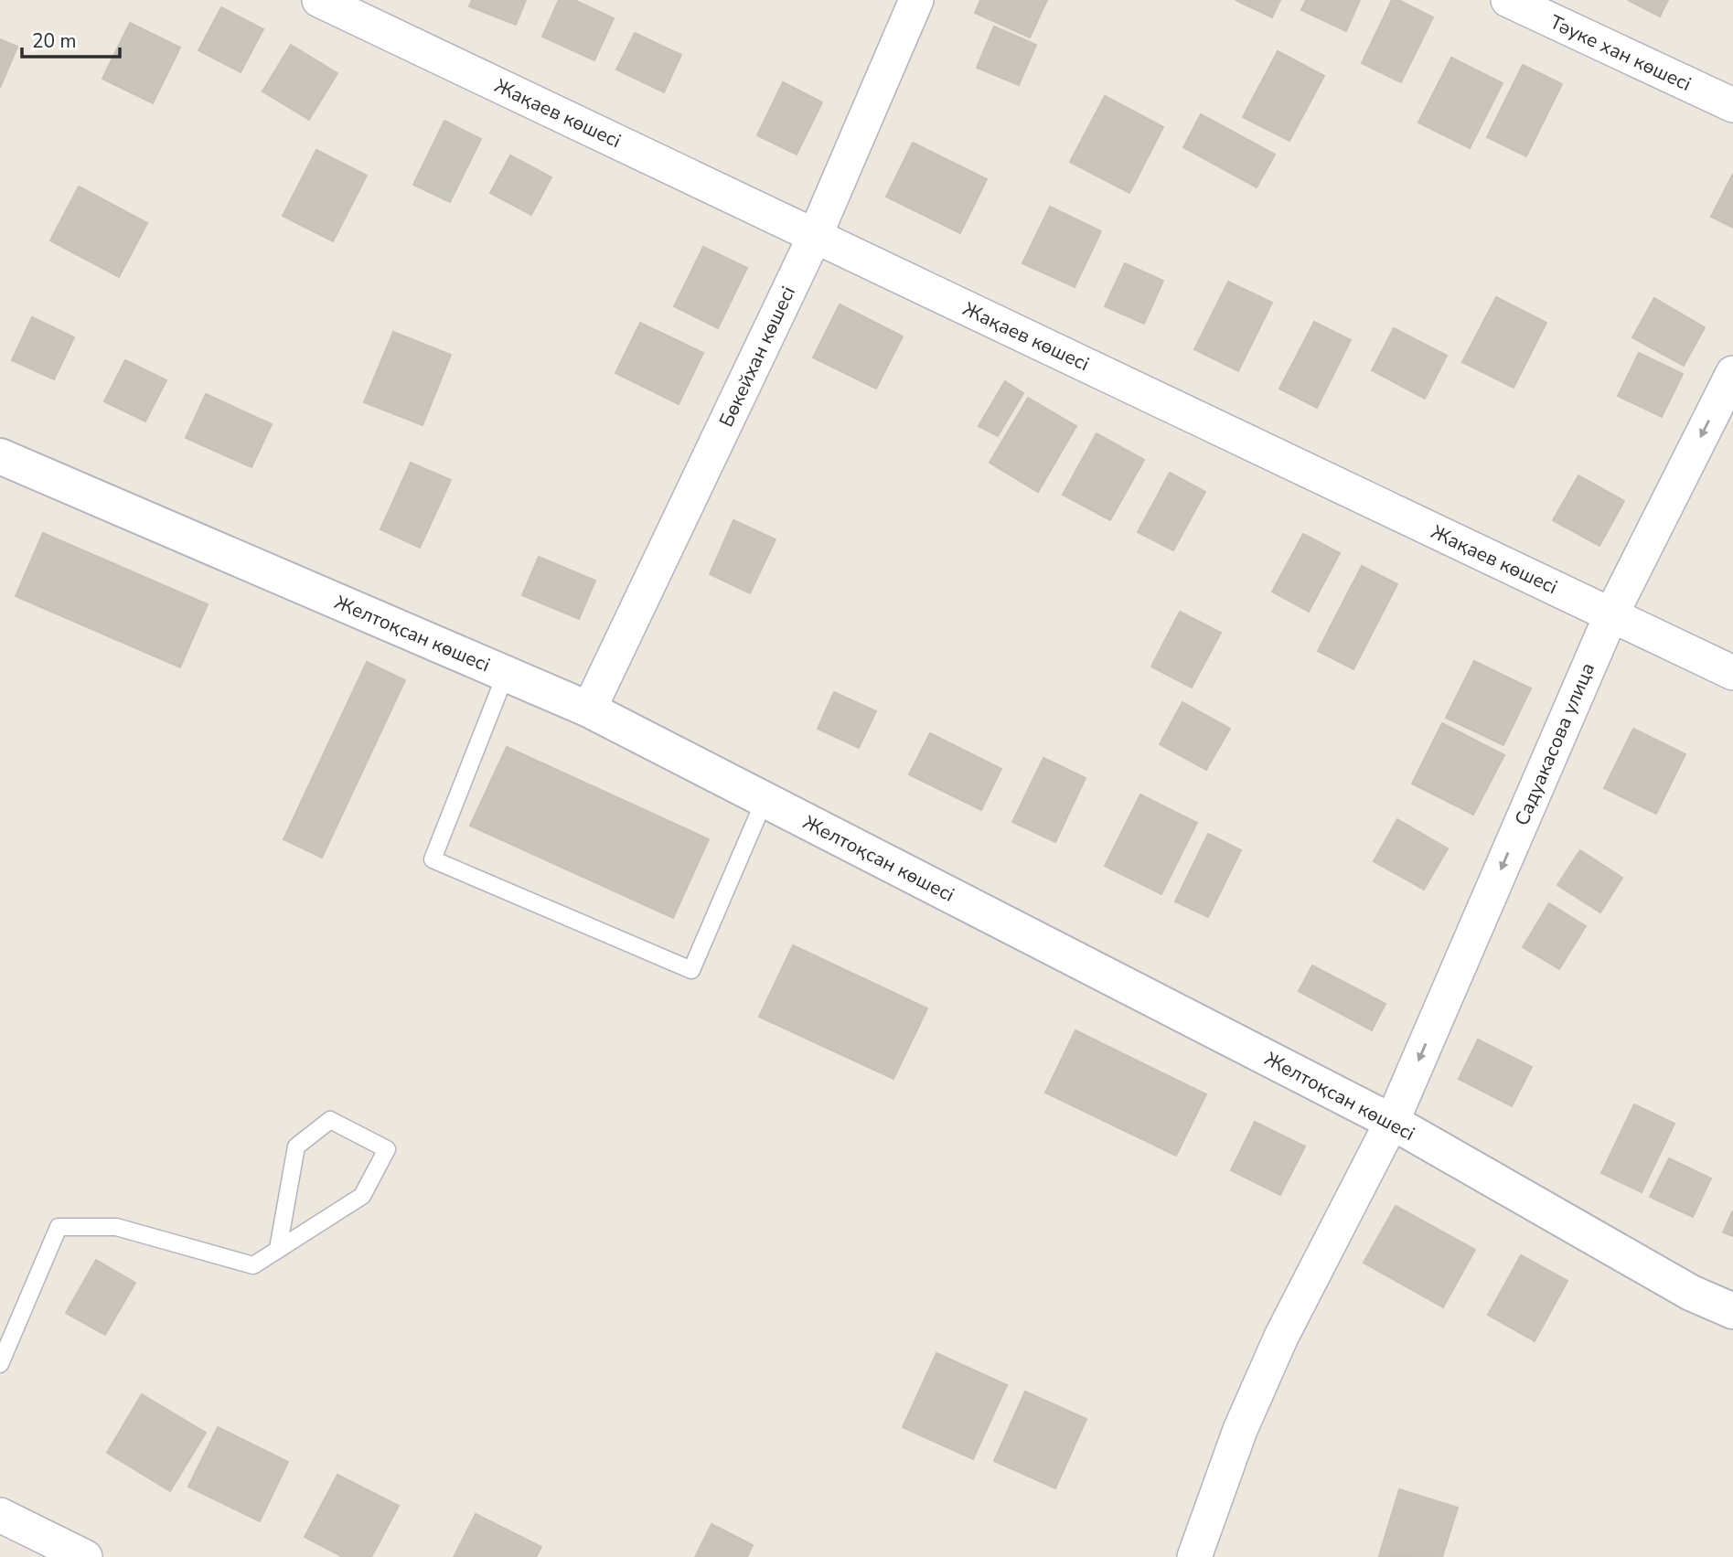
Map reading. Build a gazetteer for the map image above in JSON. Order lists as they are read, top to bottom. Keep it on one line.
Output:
{"streets":{"street":["Тәуке хан көшесі","Жақаев көшесі","Бөкейхан көшесі","Желтоқсан көшесі","Садуакасова улица"]},"crossings":[["Жақаев көшесі","Бөкейхан көшесі"],["Жақаев көшесі","Садуакасова улица"],["Бөкейхан көшесі","Желтоқсан көшесі"],["Желтоқсан көшесі","Садуакасова улица"]],"one_way":["Садуакасова улица"],"scale_bar":"20 m"}
